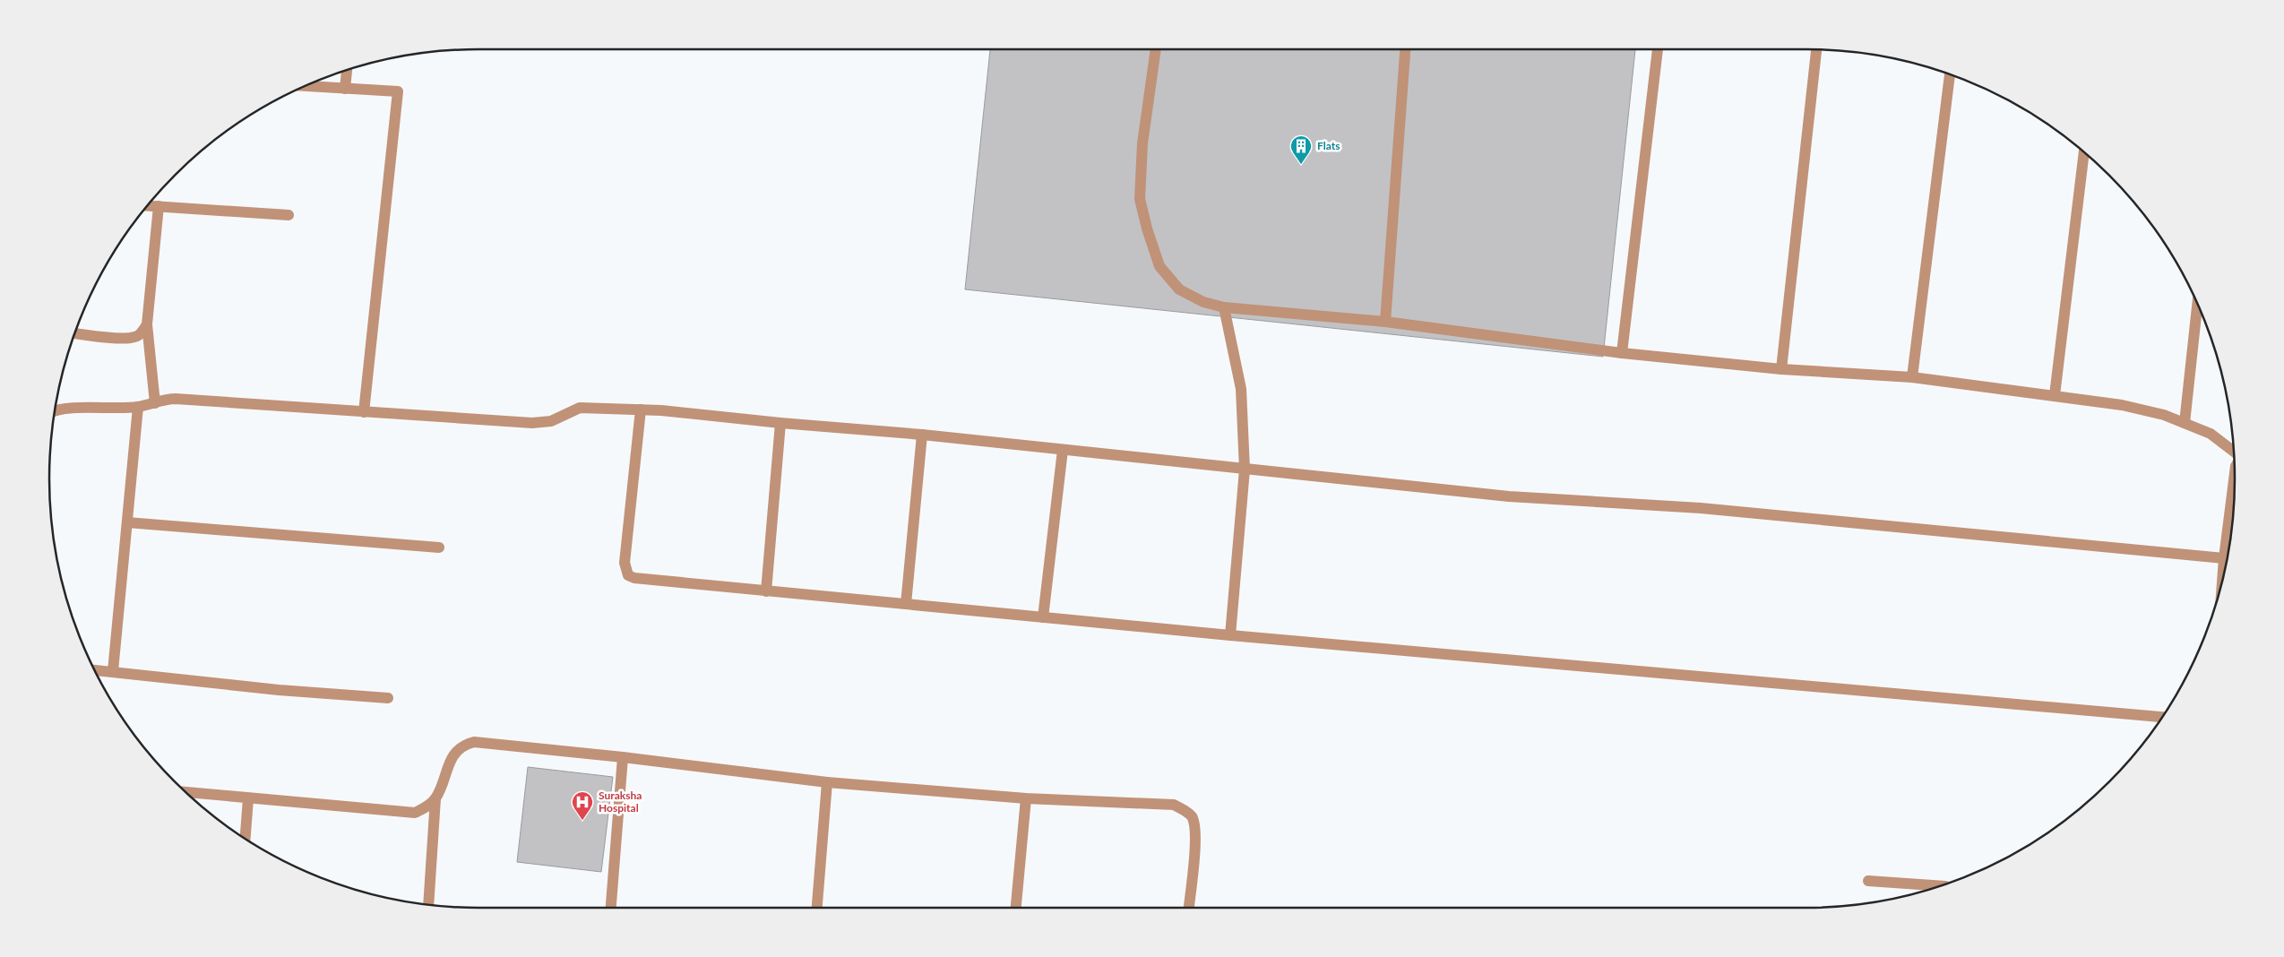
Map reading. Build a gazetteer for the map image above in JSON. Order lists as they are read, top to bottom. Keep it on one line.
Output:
{"places":{"building":["Flats"],"hospital":["Suraksha Hospital"]}}
